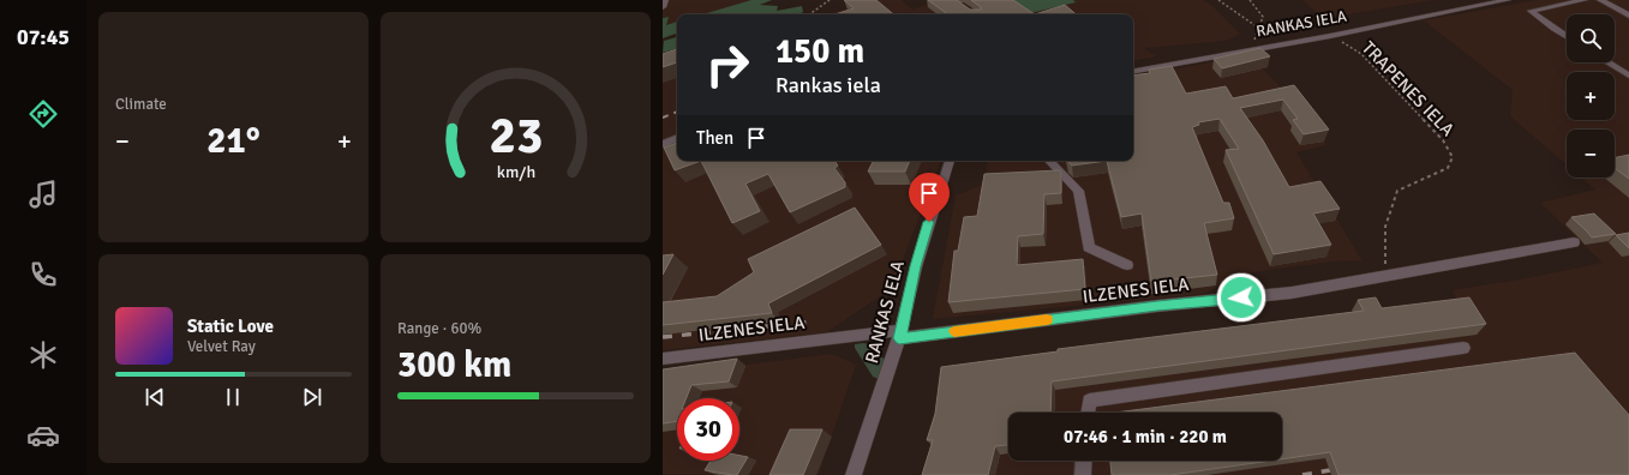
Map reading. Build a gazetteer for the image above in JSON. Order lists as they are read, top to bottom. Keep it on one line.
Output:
{"streets":{"street":["RANKAS IELA","ILZENES IELA"],"path":["TRAPENES IELA"]},"crossings":[["RANKAS IELA","TRAPENES IELA"],["RANKAS IELA","ILZENES IELA"],["TRAPENES IELA","ILZENES IELA"]],"page":{"tabs":"07:45","tile":["Climate",["Range · 60%","300 km"]],"map_buttons":["+","−"],"turn":["150 m","Rankas iela"],"then":"Then","heat":["−","21°","+"],"song":["Static Love","Velvet Ray"],"limit":"30","trip":"07:46 · 1 min · 220 m","gauge":["23","km/h"]}}
